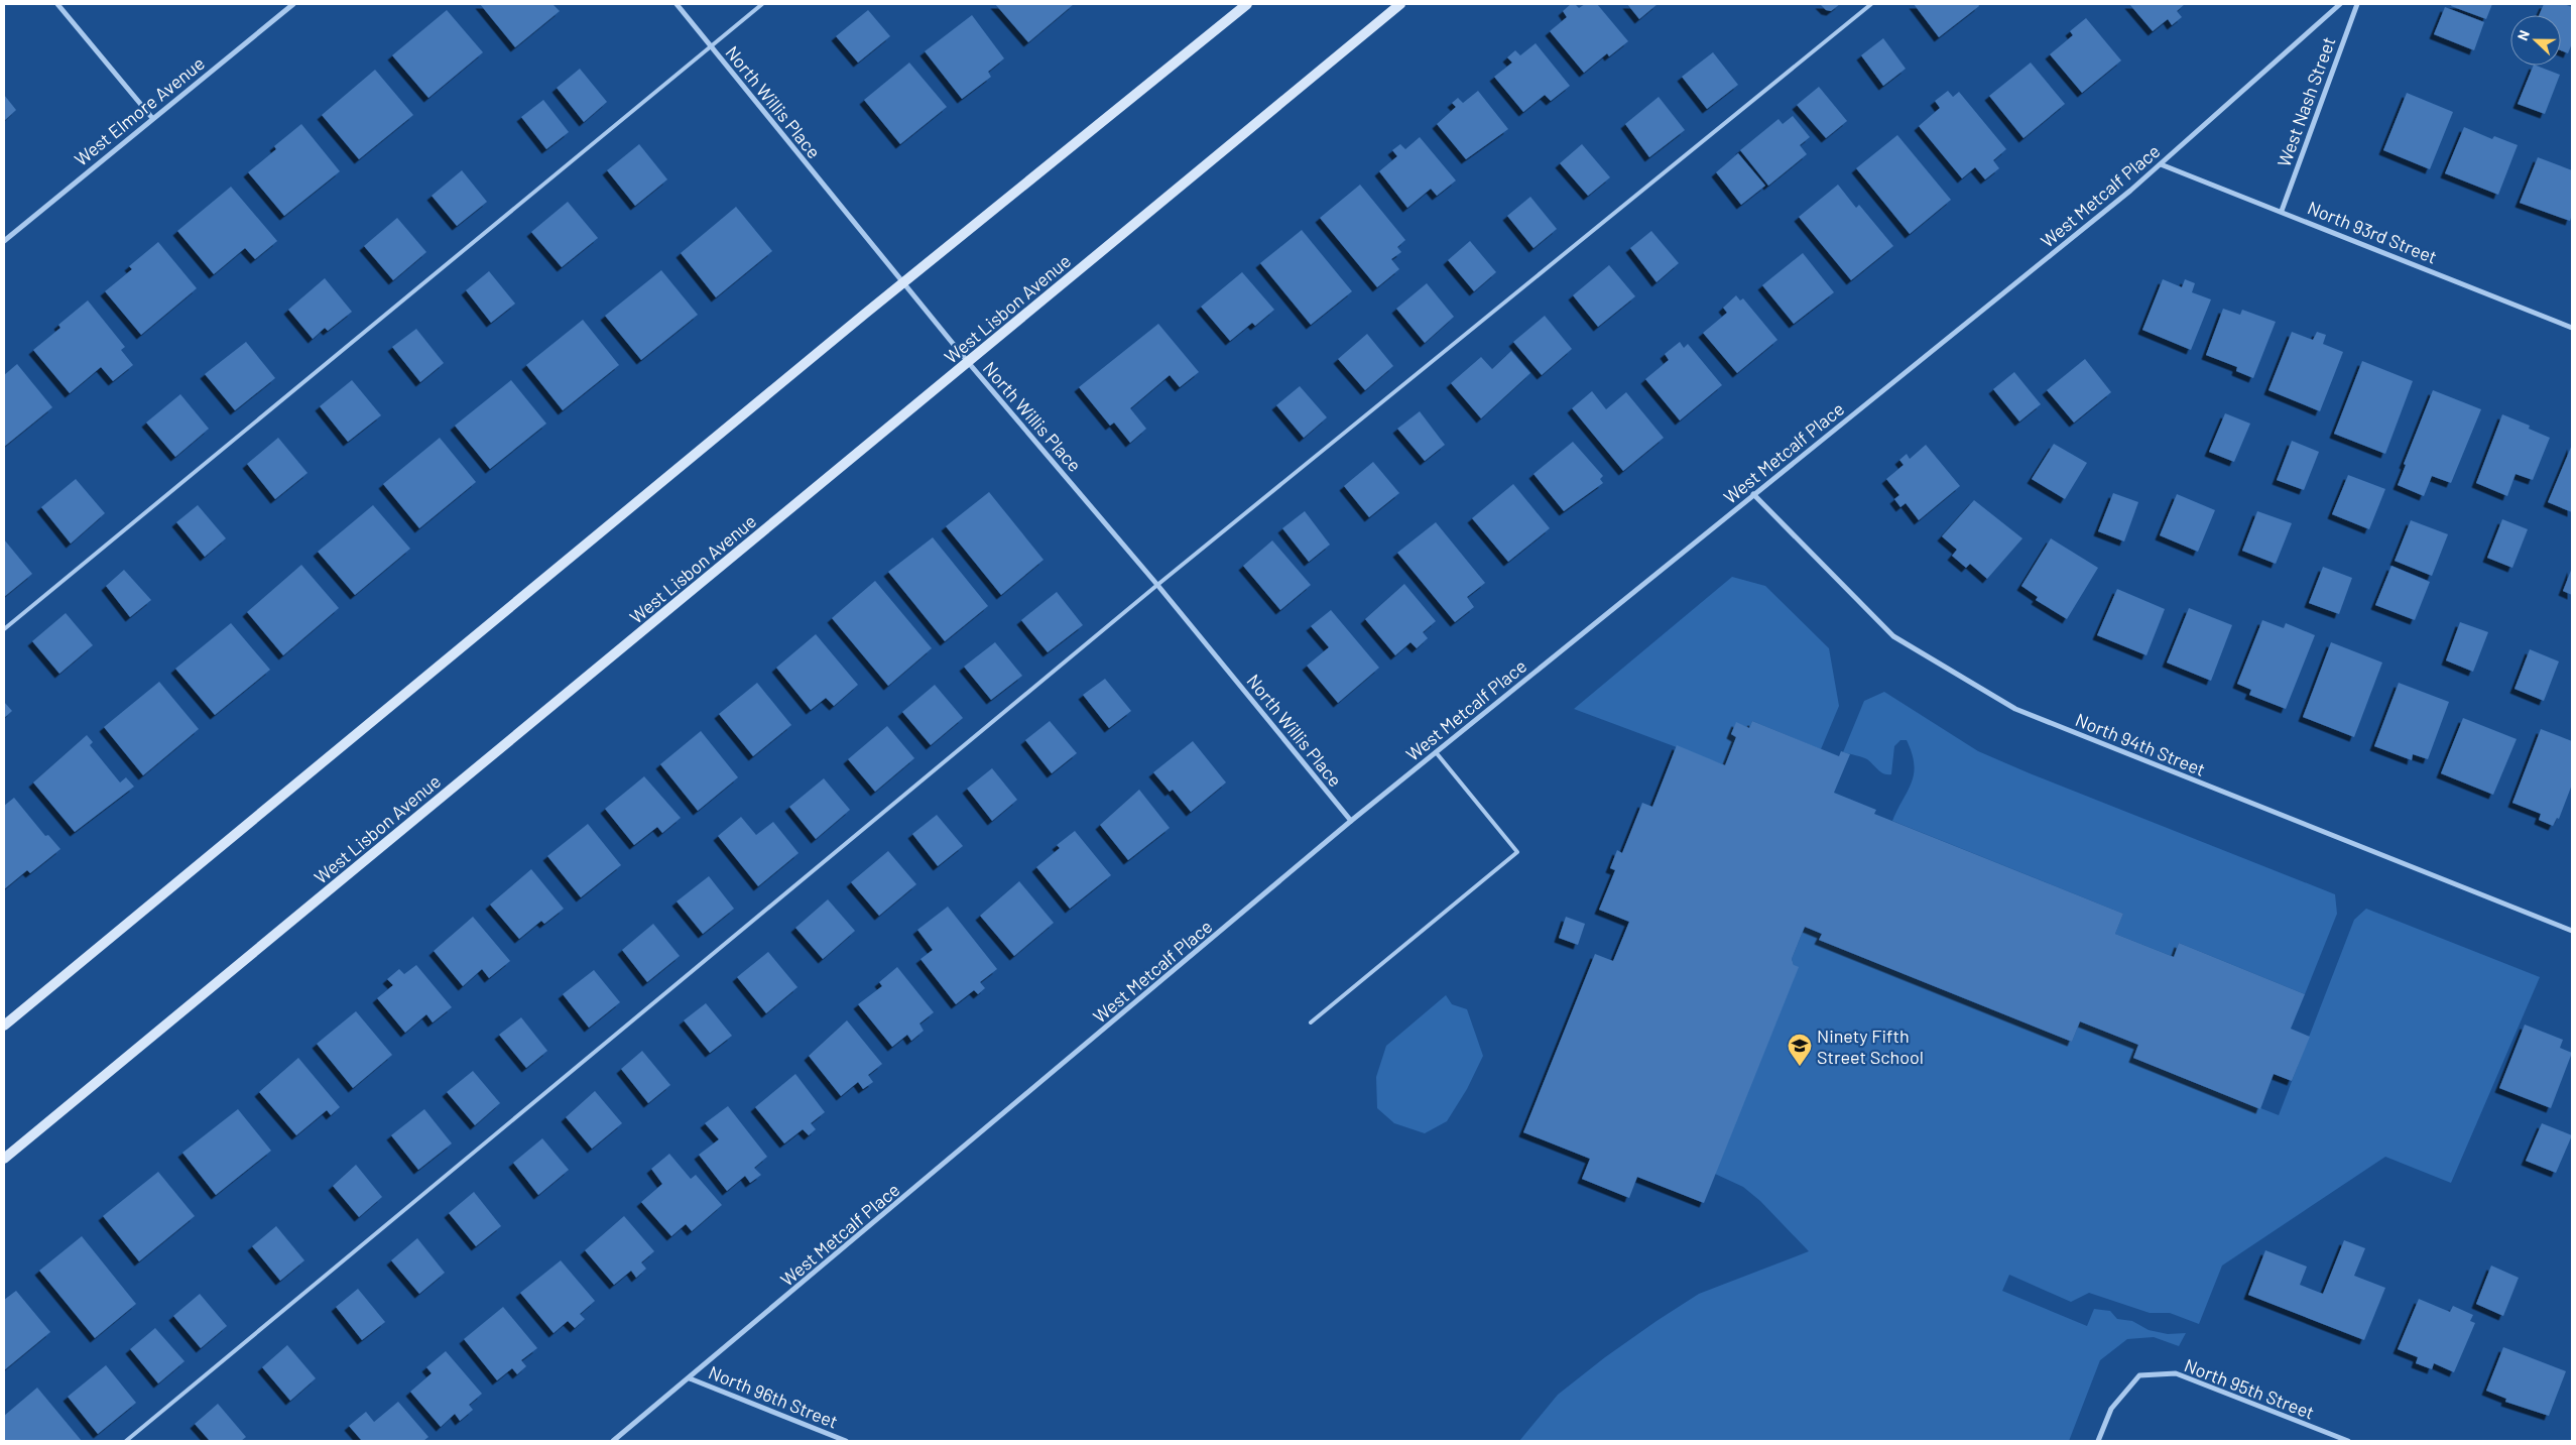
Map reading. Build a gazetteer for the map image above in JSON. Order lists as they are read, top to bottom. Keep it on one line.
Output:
{"streets":{"main road":["West Lisbon Avenue"],"street":["North Willis Place","West Nash Street","West Elmore Avenue","West Metcalf Place","North 93rd Street","North 94th Street","North 95th Street","North 96th Street"]},"crossings":[["North Willis Place","West Metcalf Place"],["North Willis Place","West Lisbon Avenue"],["West Nash Street","North 93rd Street"],["West Metcalf Place","North 93rd Street"],["West Metcalf Place","North 94th Street"],["West Metcalf Place","North 96th Street"]],"places":{"school or university":["Ninety Fifth Street School"]},"north":"left"}
